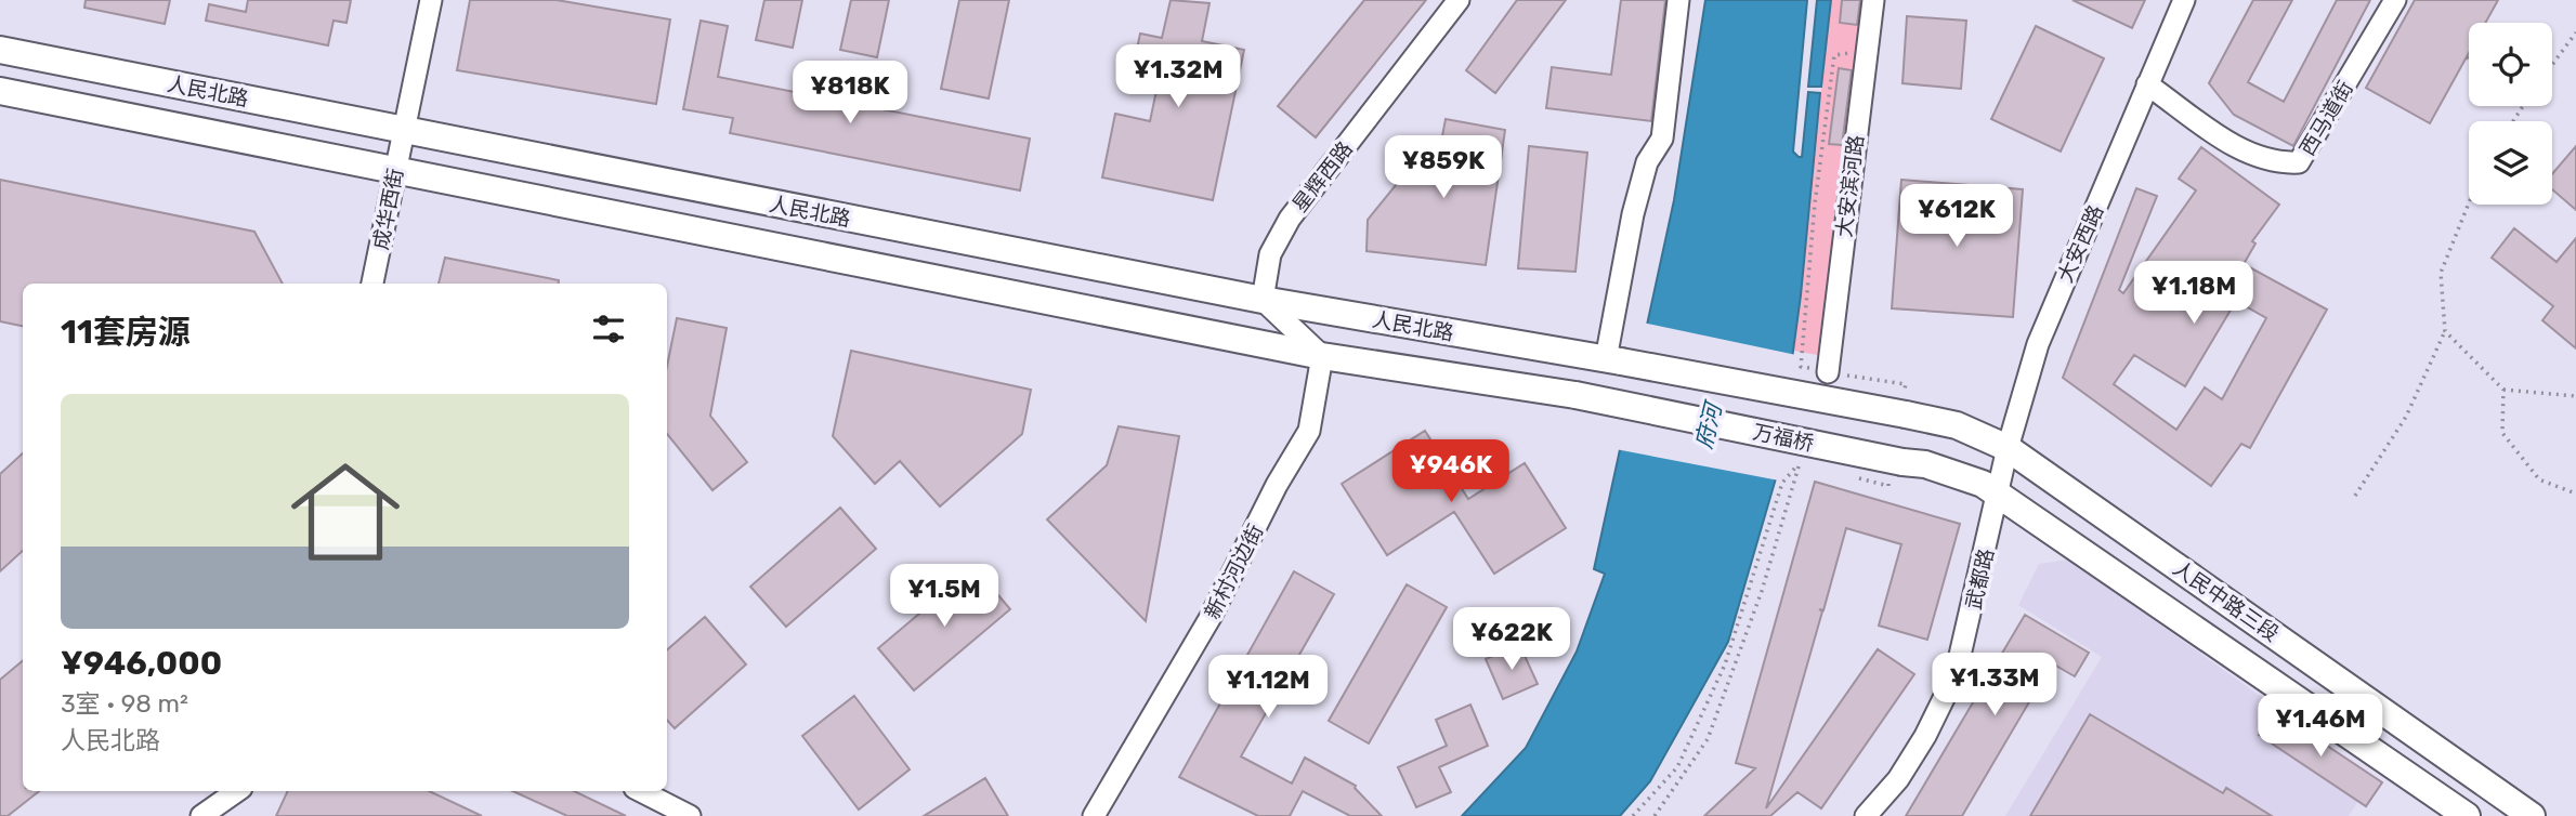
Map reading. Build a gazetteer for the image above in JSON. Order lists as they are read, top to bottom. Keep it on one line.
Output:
{"streets":{"main road":["人民北路","万福桥","人民中路三段"],"street":["西马道街","星辉西路","大安滨河路","成华西街","大安西路","新村河边街","武都路"]},"crossings":[["人民北路","星辉西路"],["人民北路","成华西街"],["人民北路","万福桥"],["人民北路","新村河边街"],["西马道街","大安西路"],["大安西路","武都路"],["大安西路","人民中路三段"],["万福桥","人民中路三段"],["武都路","人民中路三段"]],"water":["府河"],"page":{"price":["¥1.32M","¥818K","¥859K","¥612K","¥1.18M","¥946K","¥1.5M","¥622K","¥1.33M","¥1.12M","¥1.46M"],"heading":"11套房源","list":[{"name":"¥946,000","note":"3室 · 98 m² · 人民北路"}]}}
